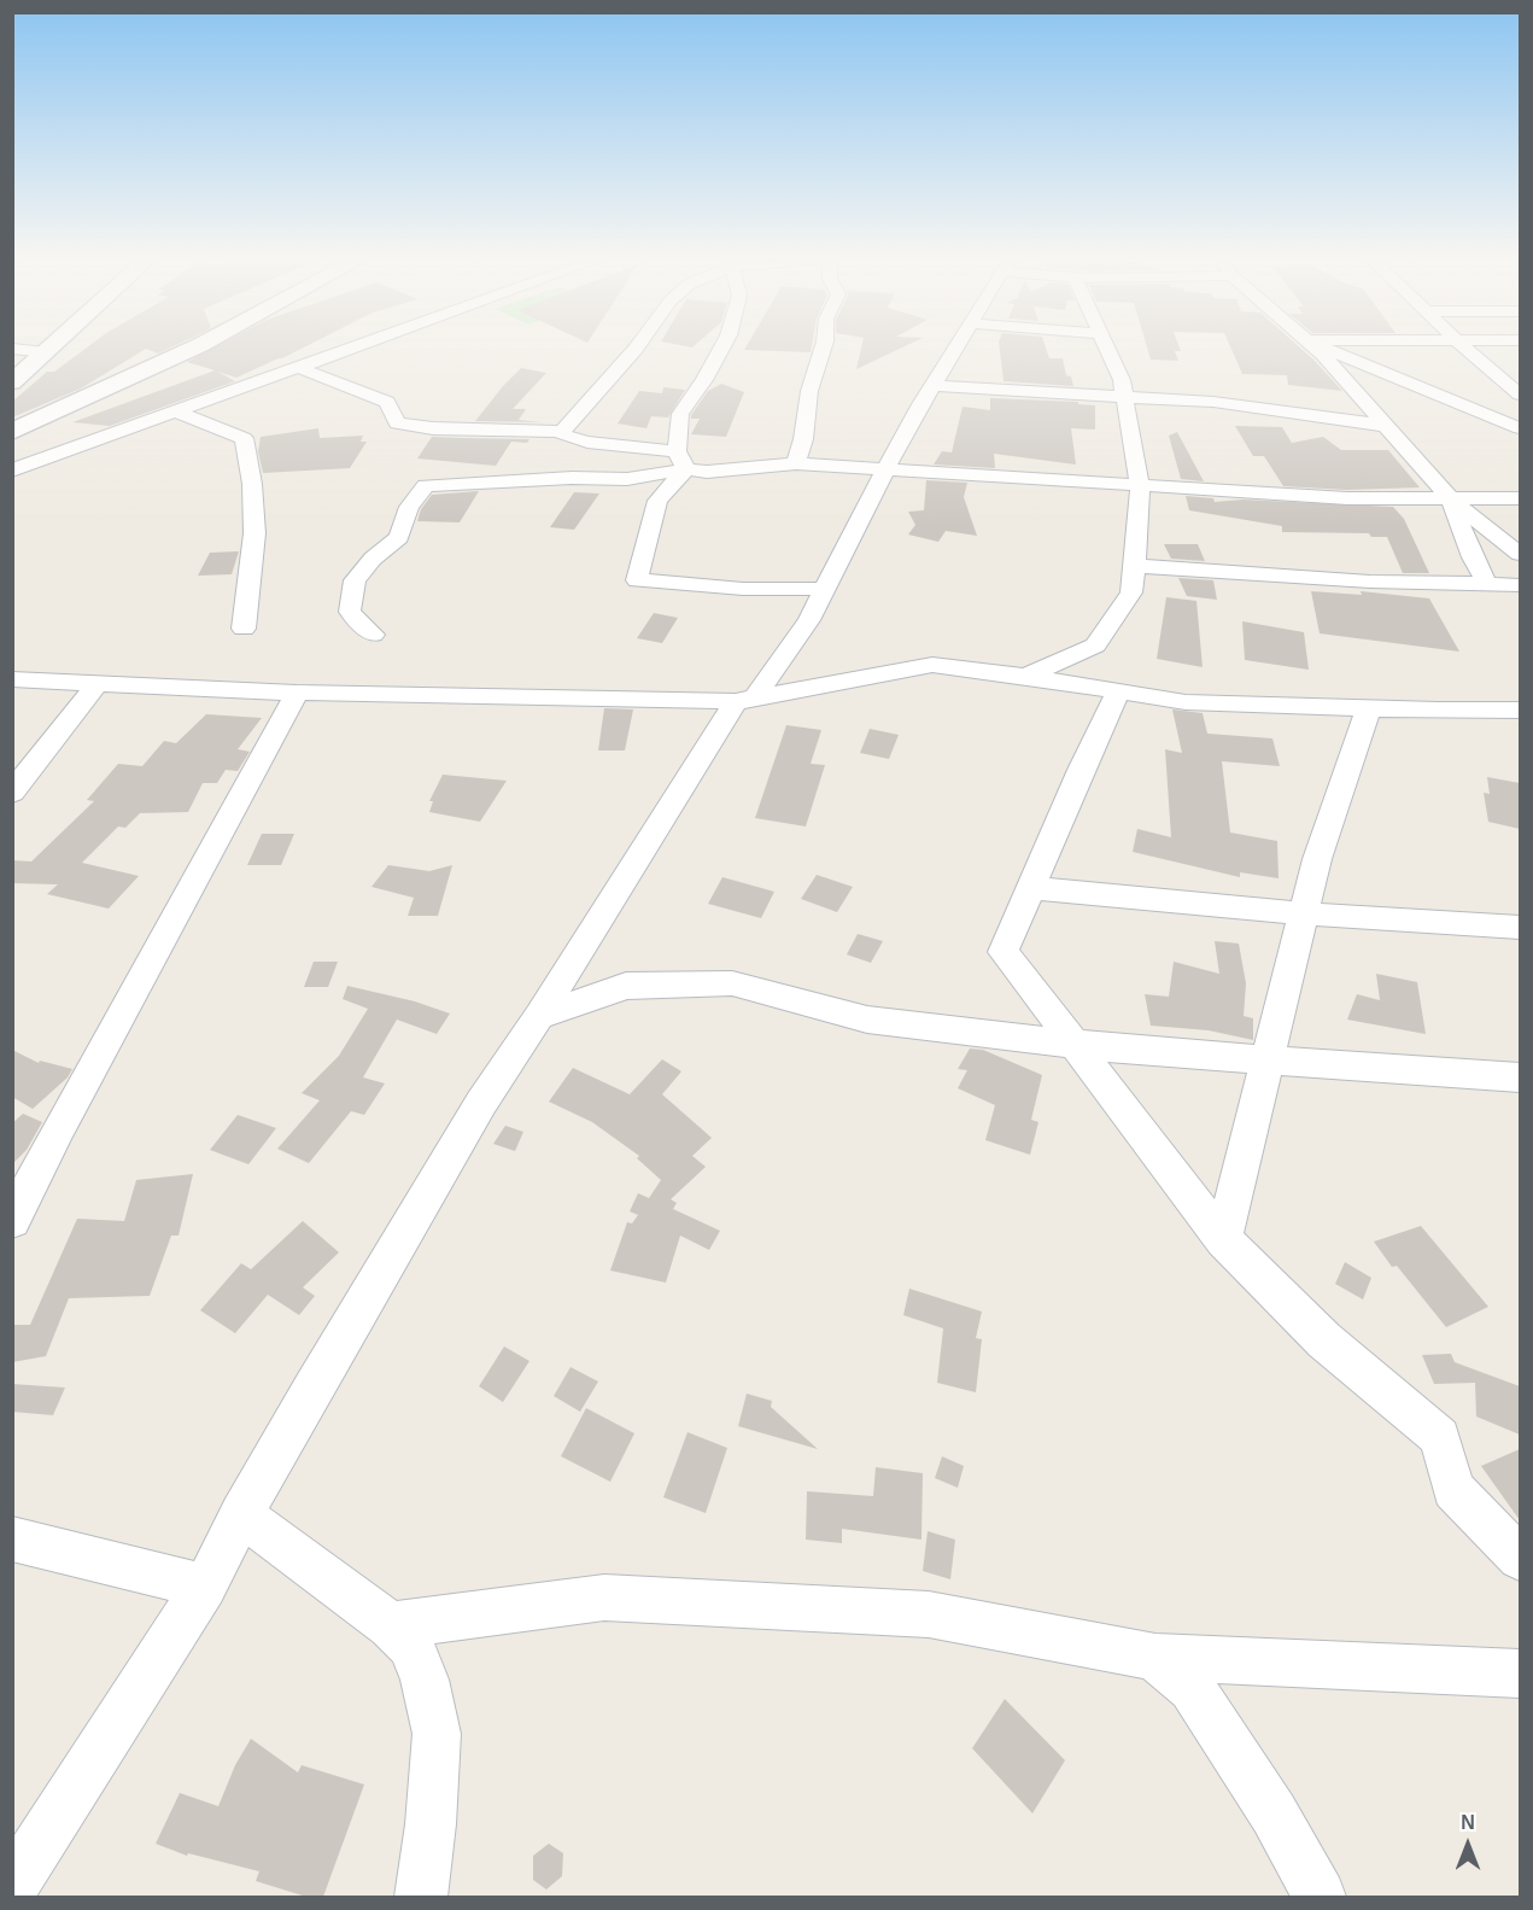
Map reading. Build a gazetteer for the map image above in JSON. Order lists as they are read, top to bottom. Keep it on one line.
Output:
{"north":"top"}
